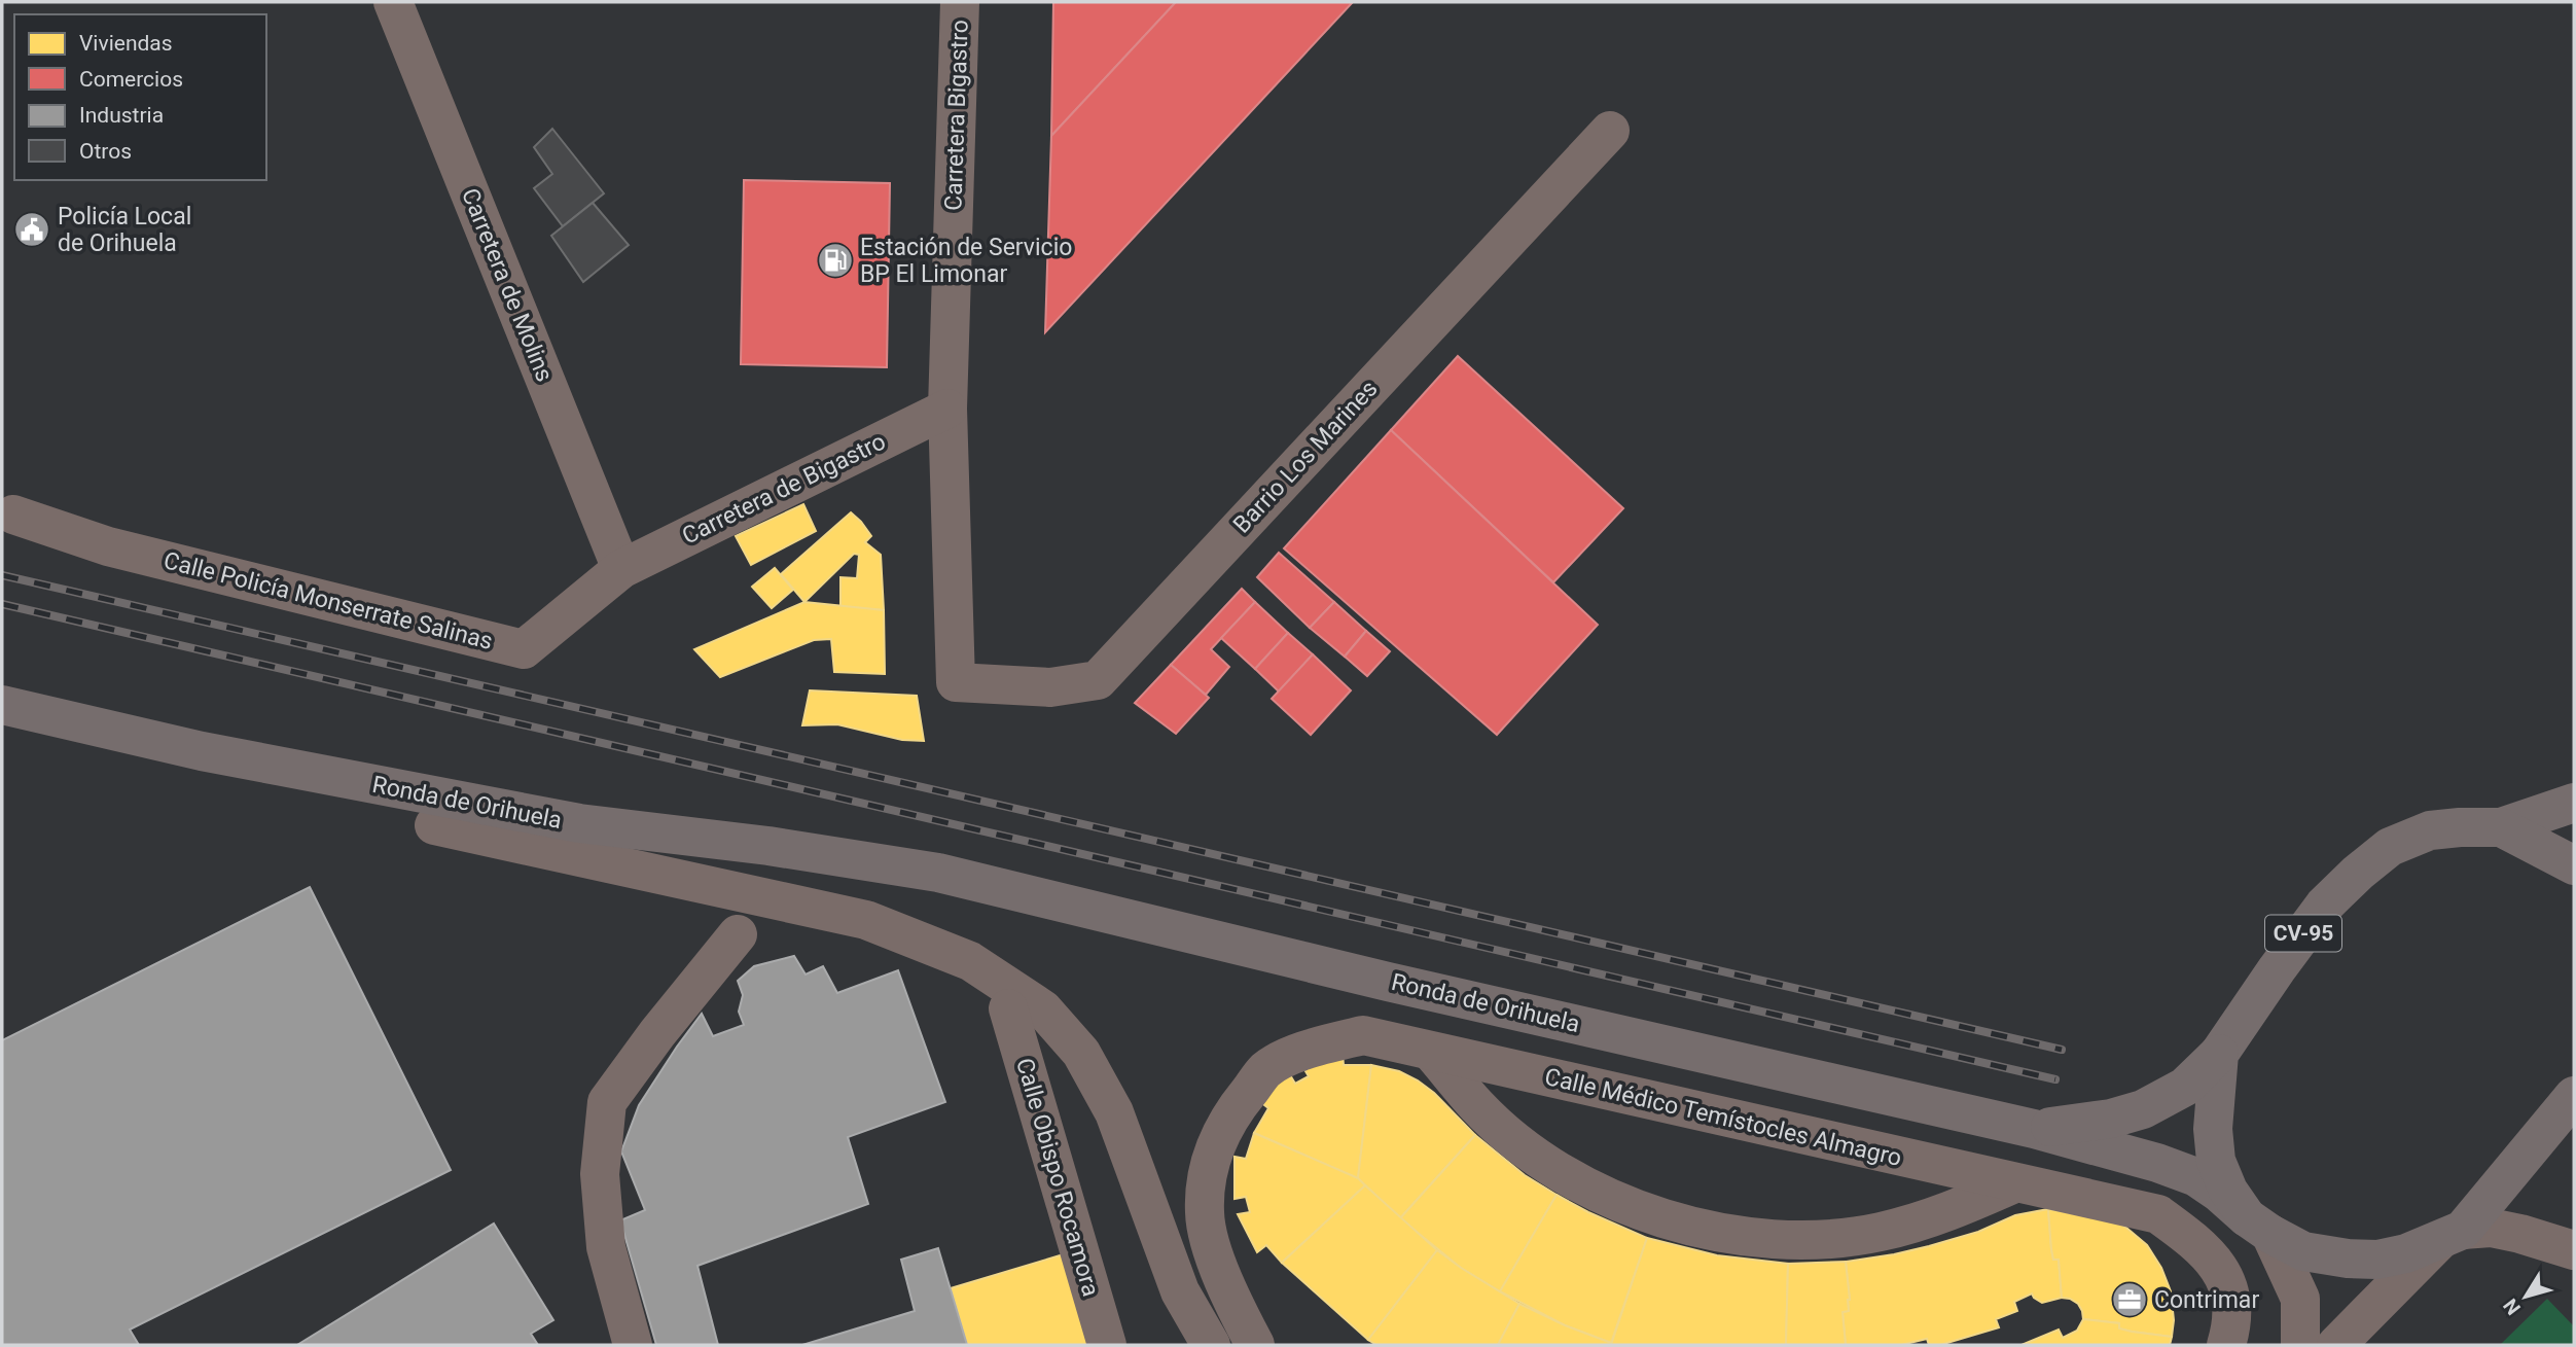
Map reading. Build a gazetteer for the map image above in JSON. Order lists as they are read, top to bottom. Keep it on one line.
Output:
{"streets":{"main road":["Ronda de Orihuela","CV-95"],"street":["Carretera Bigastro","Carretera de Molins","Barrio Los Marines","Carretera de Bigastro","Calle Policía Monserrate Salinas","Calle Médico Temístocles Almagro","Calle Obispo Rocamora"]},"crossings":[["Carretera Bigastro","Barrio Los Marines"],["Carretera Bigastro","Carretera de Bigastro"],["Carretera de Molins","Carretera de Bigastro"],["Carretera de Molins","Calle Policía Monserrate Salinas"],["Barrio Los Marines","Carretera de Bigastro"],["Carretera de Bigastro","Calle Policía Monserrate Salinas"],["Ronda de Orihuela","CV-95"]],"places":{"public building":["Policía Local de Orihuela"],"fuel station":["Estación de Servicio BP El Limonar"],"office":["Contrimar"]},"legend":["Viviendas","Comercios","Industria","Otros"],"north":"bottom left"}
